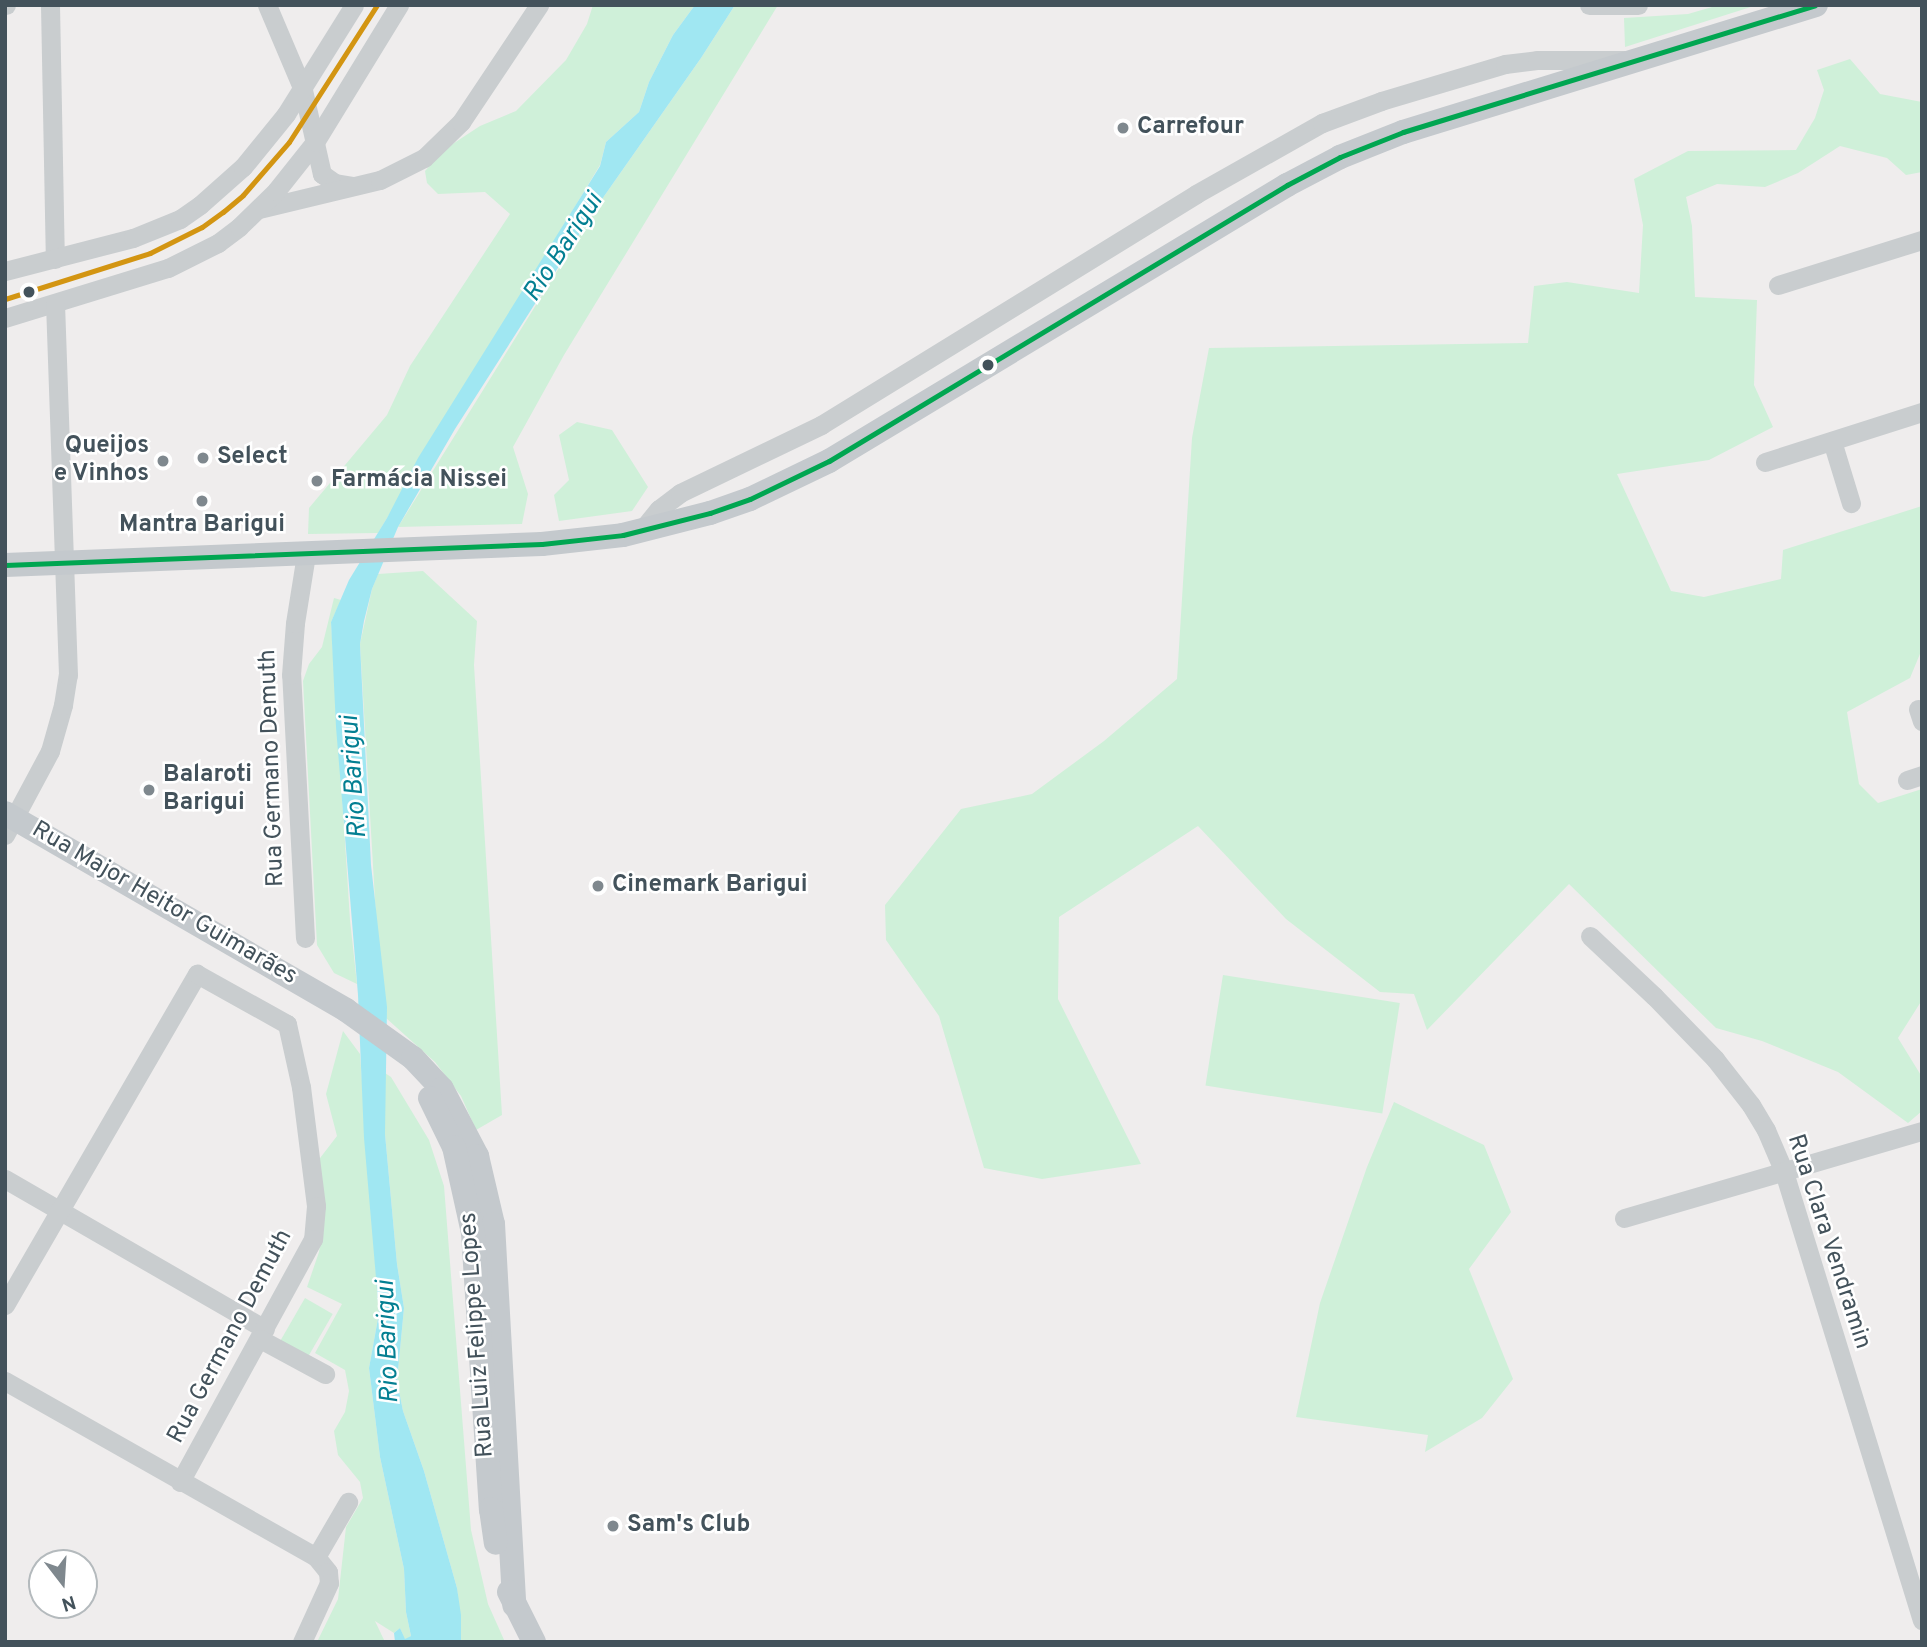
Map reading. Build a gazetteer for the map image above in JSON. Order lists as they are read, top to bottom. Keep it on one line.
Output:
{"streets":{"main road":["Rua Major Heitor Guimarães","Rua Luiz Felippe Lopes"],"street":["Rua Germano Demuth","Rua Clara Vendramin"]},"crossings":[["Rua Major Heitor Guimarães","Rua Luiz Felippe Lopes"]],"water":["Rio Barigui"],"places":["Carrefour","Select","Queijos e Vinhos","Farmácia Nissei","Mantra Barigui","Balaroti Barigui","Cinemark Barigui","Sam's Club"],"north":"bottom"}
